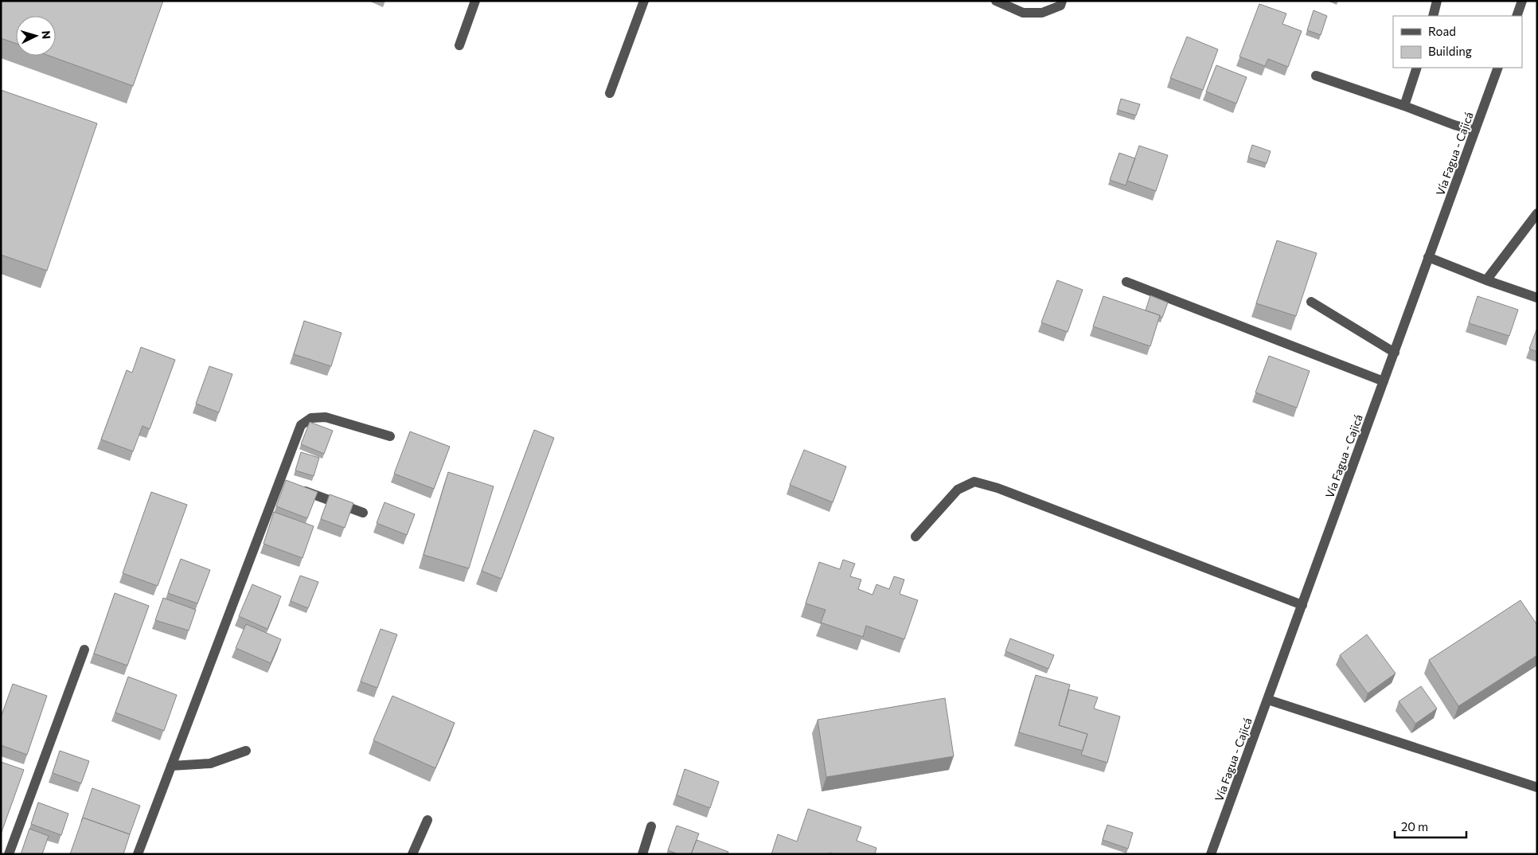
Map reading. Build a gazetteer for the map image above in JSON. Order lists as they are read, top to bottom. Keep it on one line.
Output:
{"streets":{"street":["Vía Fagua - Cajicá"]},"legend":["Road","Building"],"scale_bar":"20 m","north":"right"}
